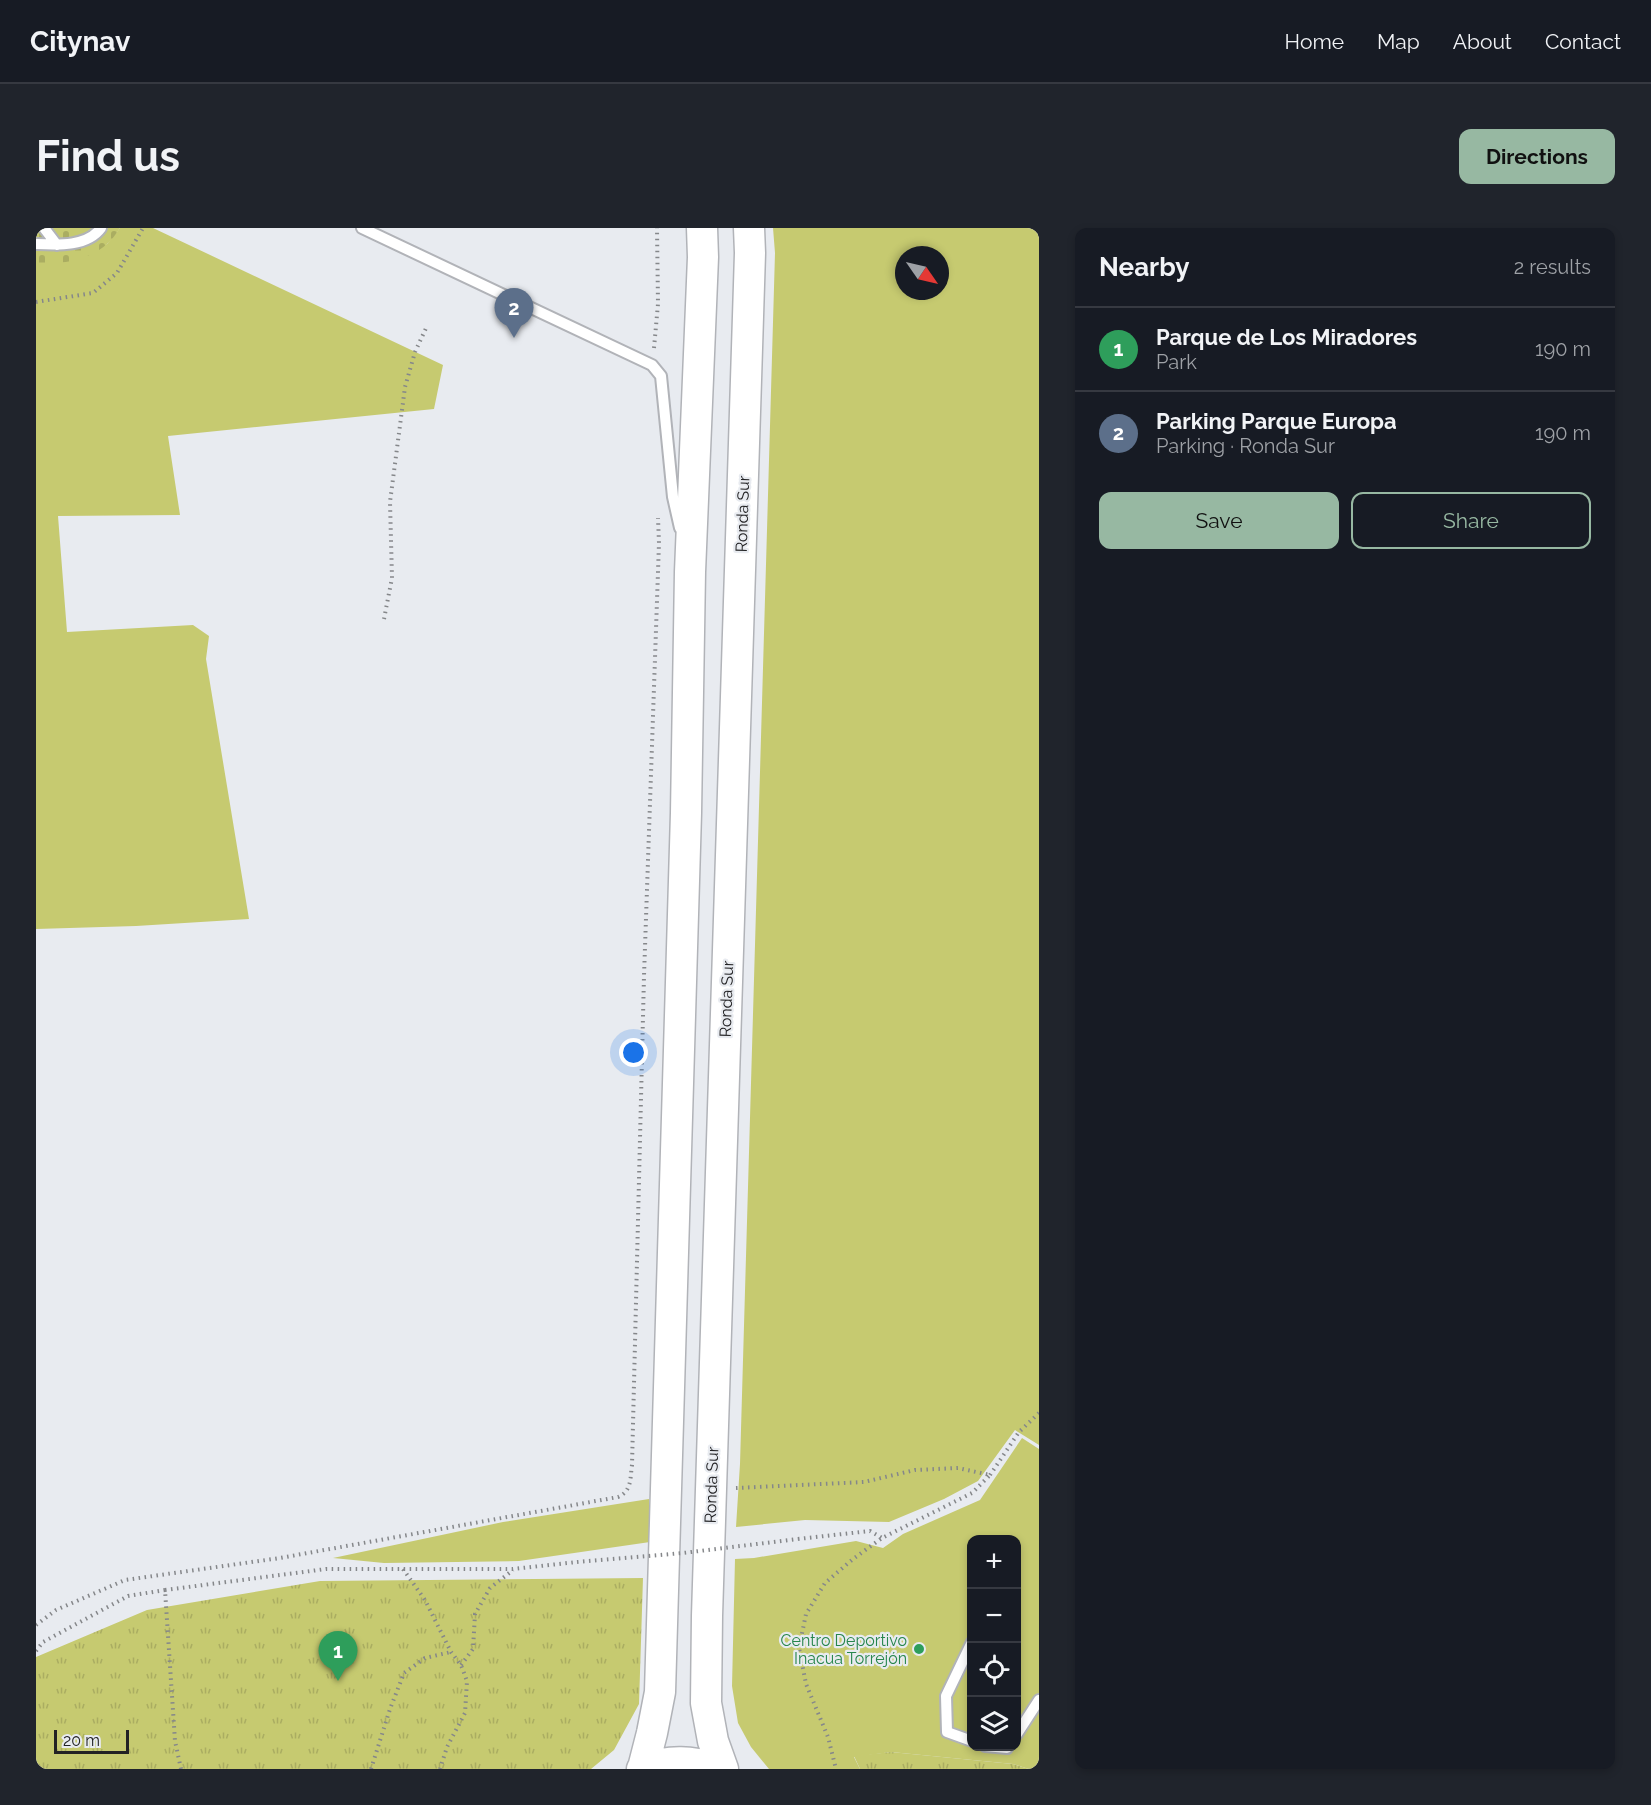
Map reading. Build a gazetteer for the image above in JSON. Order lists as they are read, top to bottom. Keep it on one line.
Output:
{"streets":{"main road":["Ronda Sur"]},"places":["Centro Deportivo Inacua Torrejón"],"scale_bar":"20 m","north":"bottom right","page":{"header":"Citynav","nav":["Home","Map","About","Contact"],"buttons":["Directions",["Save","Share"]],"title":"Find us","heading":["Nearby","2 results"],"pins":["2","1"],"list":[{"mark":"1","name":"Parque de Los Miradores","note":"Park","value":"190 m"},{"mark":"2","name":"Parking Parque Europa","note":"Parking · Ronda Sur","value":"190 m"}],"map_buttons":["+","−"],"scale":"20 m"}}
